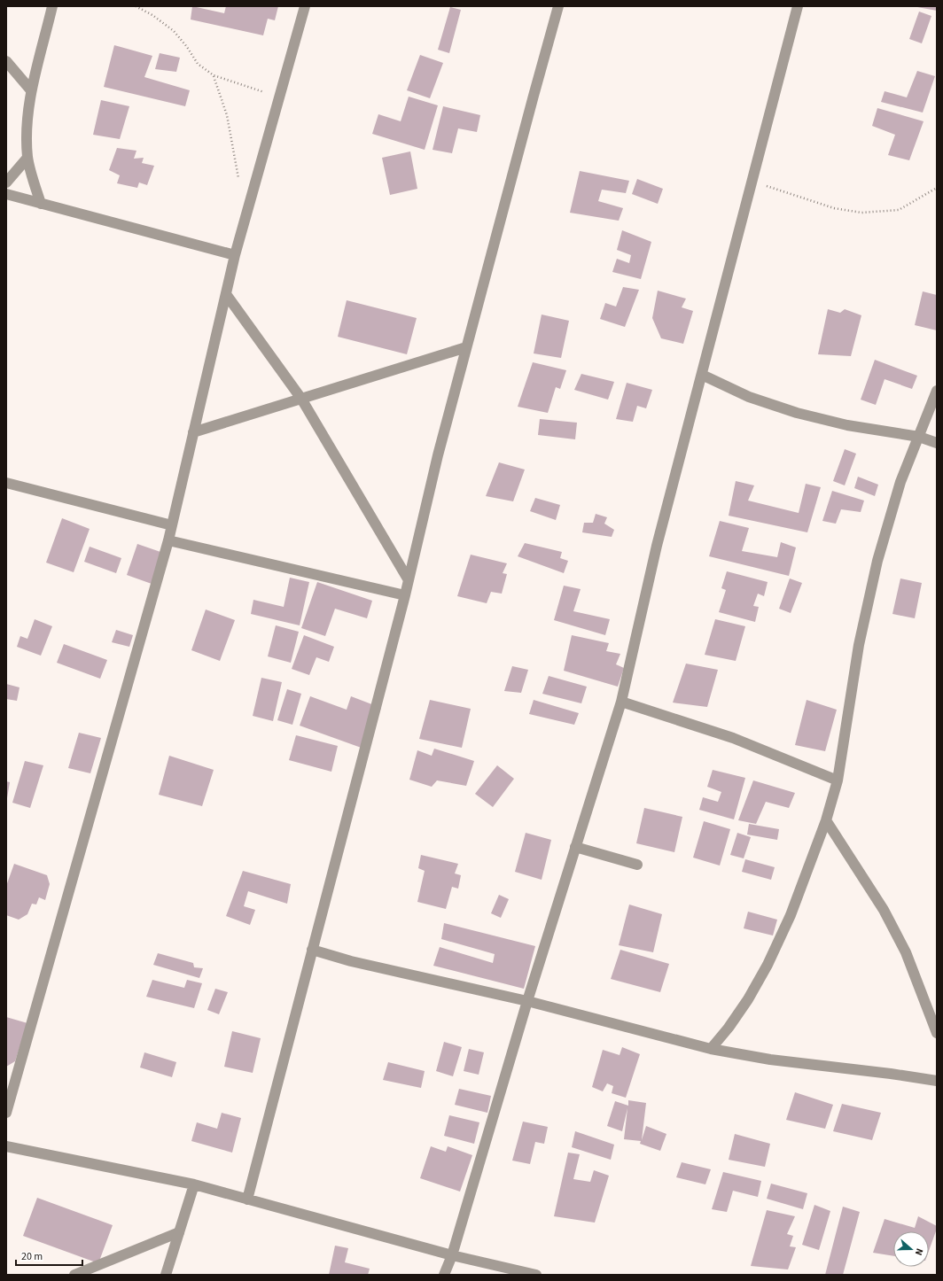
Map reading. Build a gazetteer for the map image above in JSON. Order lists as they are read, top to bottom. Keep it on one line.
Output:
{"scale_bar":"20 m","north":"right"}
